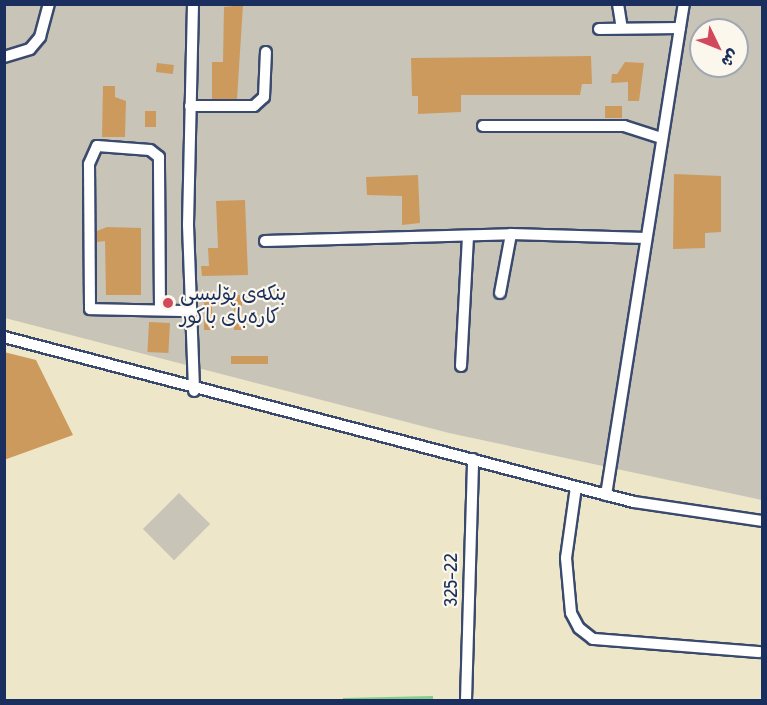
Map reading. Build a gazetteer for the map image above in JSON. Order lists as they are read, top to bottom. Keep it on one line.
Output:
{"streets":{"street":["325-22"]},"places":["بنکەی پۆلیسی کارەبای باکور"],"north":"bottom right"}
